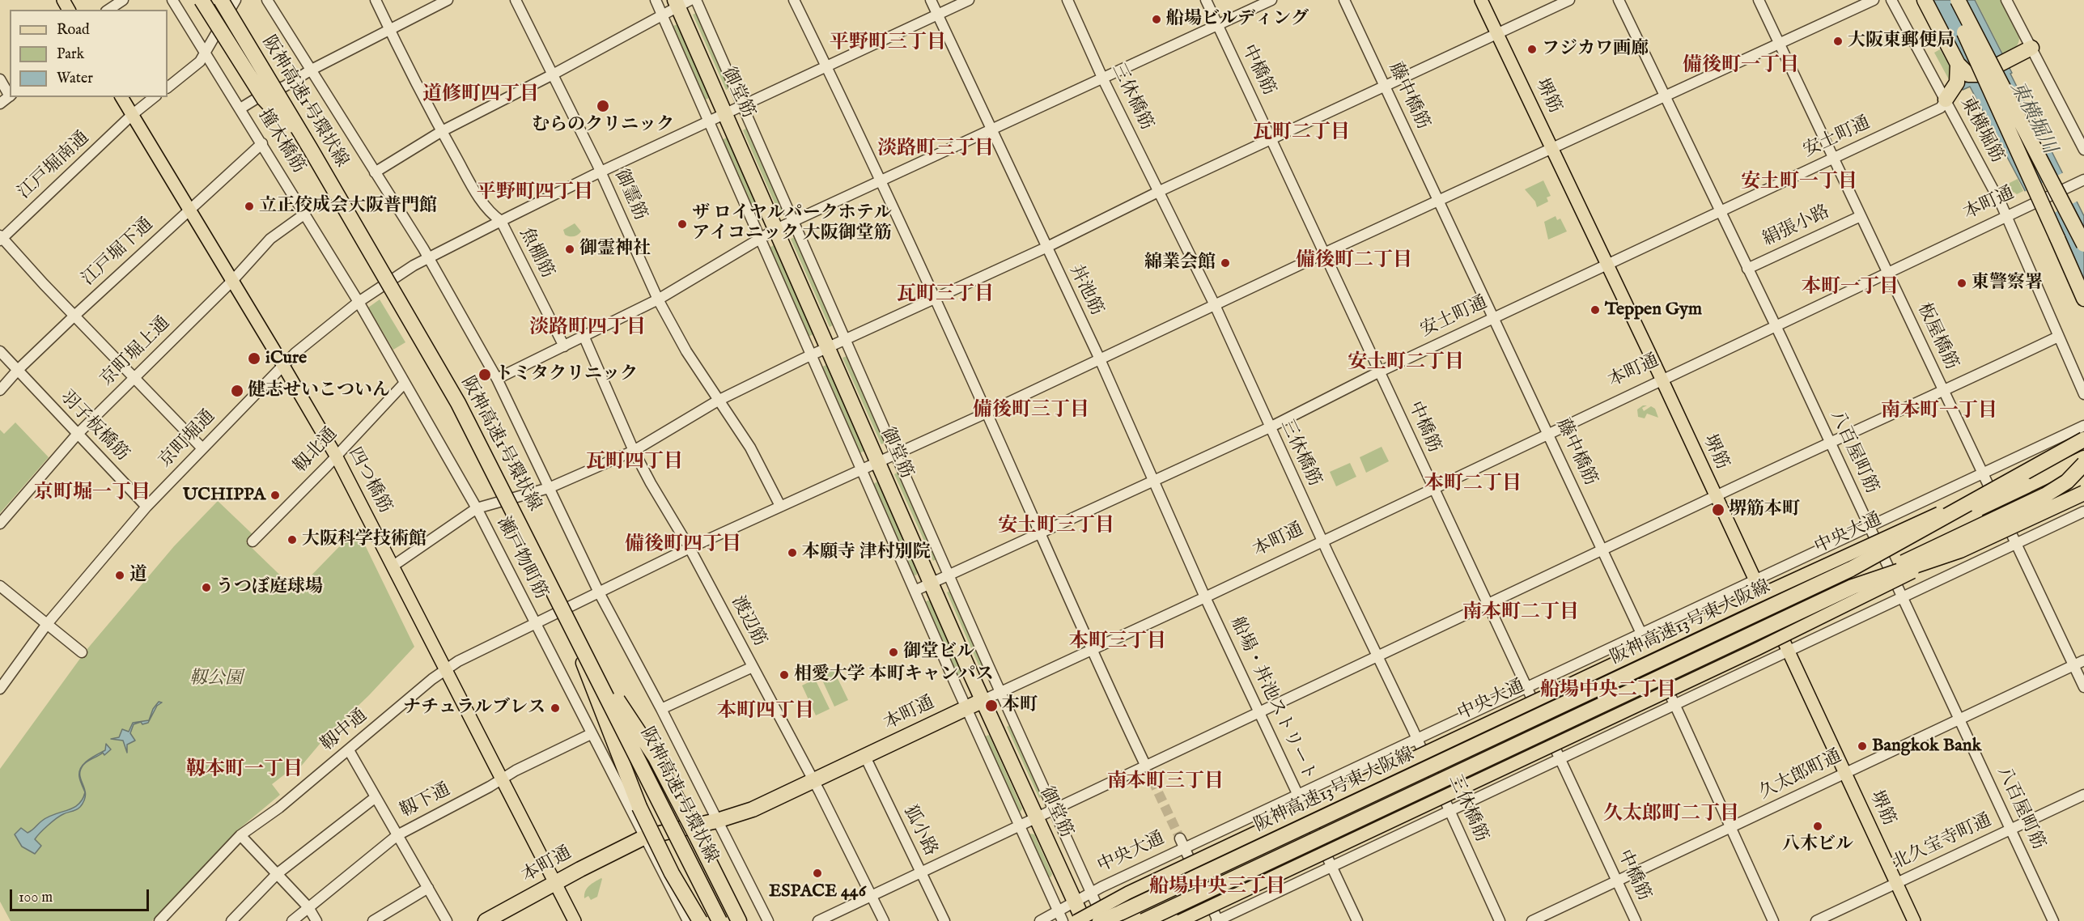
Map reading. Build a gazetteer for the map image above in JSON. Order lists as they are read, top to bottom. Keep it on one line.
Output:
{"streets":{"highway":["御堂筋","阪神高速1号環状線","本町通","阪神高速13号東大阪線"],"main road":["堺筋","四つ橋筋","中央大通"],"street":["中橋筋","藤中橋筋","三休橋筋","東横堀筋","安土町通","撞木橋筋","江戸堀南通","御霊筋","絹張小路","江戸堀下通","魚棚筋","丼池筋","板屋橋筋","京町堀上通","羽子板橋筋","京町堀通","靱北通","八百屋町筋","瀬戸物町筋","渡辺筋","船場・丼池ストリート","靱中通","久太郎町通","靱下通","狐小路","北久宝寺町通"]},"crossings":[["中橋筋","安土町通"],["中橋筋","本町通"],["中橋筋","中央大通"],["中橋筋","靱中通"],["中橋筋","久太郎町通"],["御堂筋","安土町通"],["御堂筋","本町通"],["御堂筋","京町堀通"],["御堂筋","中央大通"],["御堂筋","靱中通"],["藤中橋筋","安土町通"],["藤中橋筋","本町通"],["藤中橋筋","中央大通"],["藤中橋筋","靱中通"],["藤中橋筋","久太郎町通"],["堺筋","安土町通"],["堺筋","本町通"],["堺筋","中央大通"],["堺筋","靱中通"],["堺筋","久太郎町通"],["堺筋","北久宝寺町通"],["三休橋筋","安土町通"],["三休橋筋","本町通"],["三休橋筋","中央大通"],["三休橋筋","靱中通"],["阪神高速1号環状線","靱中通"],["東横堀筋","安土町通"],["東横堀筋","本町通"],["安土町通","丼池筋"],["安土町通","板屋橋筋"],["安土町通","八百屋町筋"],["撞木橋筋","江戸堀下通"],["撞木橋筋","京町堀上通"],["撞木橋筋","京町堀通"],["撞木橋筋","瀬戸物町筋"],["江戸堀南通","四つ橋筋"],["御霊筋","京町堀通"],["御霊筋","靱中通"],["本町通","丼池筋"],["本町通","板屋橋筋"],["本町通","八百屋町筋"],["本町通","四つ橋筋"],["本町通","瀬戸物町筋"],["本町通","渡辺筋"],["本町通","船場・丼池ストリート"],["本町通","狐小路"],["絹張小路","板屋橋筋"],["絹張小路","八百屋町筋"],["江戸堀下通","羽子板橋筋"],["江戸堀下通","四つ橋筋"],["魚棚筋","京町堀通"],["丼池筋","京町堀通"],["丼池筋","船場・丼池ストリート"],["丼池筋","靱中通"],["板屋橋筋","中央大通"],["板屋橋筋","靱中通"],["板屋橋筋","久太郎町通"],["京町堀上通","羽子板橋筋"],["京町堀上通","四つ橋筋"],["羽子板橋筋","京町堀通"],["京町堀通","四つ橋筋"],["京町堀通","瀬戸物町筋"],["靱北通","四つ橋筋"],["靱北通","瀬戸物町筋"],["八百屋町筋","中央大通"],["八百屋町筋","靱中通"],["八百屋町筋","久太郎町通"],["八百屋町筋","北久宝寺町通"],["四つ橋筋","靱中通"],["四つ橋筋","靱下通"],["中央大通","船場・丼池ストリート"],["瀬戸物町筋","靱中通"],["瀬戸物町筋","靱下通"],["渡辺筋","靱中通"]],"districts":["平野町三丁目","備後町一丁目","道修町四丁目","瓦町二丁目","淡路町三丁目","安土町一丁目","平野町四丁目","備後町二丁目","本町一丁目","瓦町三丁目","淡路町四丁目","安土町二丁目","備後町三丁目","南本町一丁目","瓦町四丁目","本町二丁目","京町堀一丁目","安土町三丁目","備後町四丁目","南本町二丁目","本町三丁目","船場中央二丁目","本町四丁目","靱本町一丁目","南本町三丁目","久太郎町二丁目","船場中央三丁目"],"water":["東横堀川"],"parks":["靱公園"],"places":["船場ビルディング","大阪東郵便局","フジカワ画廊","むらのクリニック","立正佼成会大阪普門館","ザ ロイヤルパークホテル アイコニック 大阪御堂筋","御霊神社","綿業会館","東警察署","Teppen Gym","iCure","トミタクリニック","健志せいこついん","UCHIPPA","堺筋本町","大阪科学技術館","本願寺 津村別院","道","うつぼ庭球場","御堂ビル","相愛大学 本町キャンパス","本町","ナチュラルブレス","Bangkok Bank","八木ビル","ESPACE 446"],"legend":["Road","Park","Water"],"scale_bar":"100 m"}
